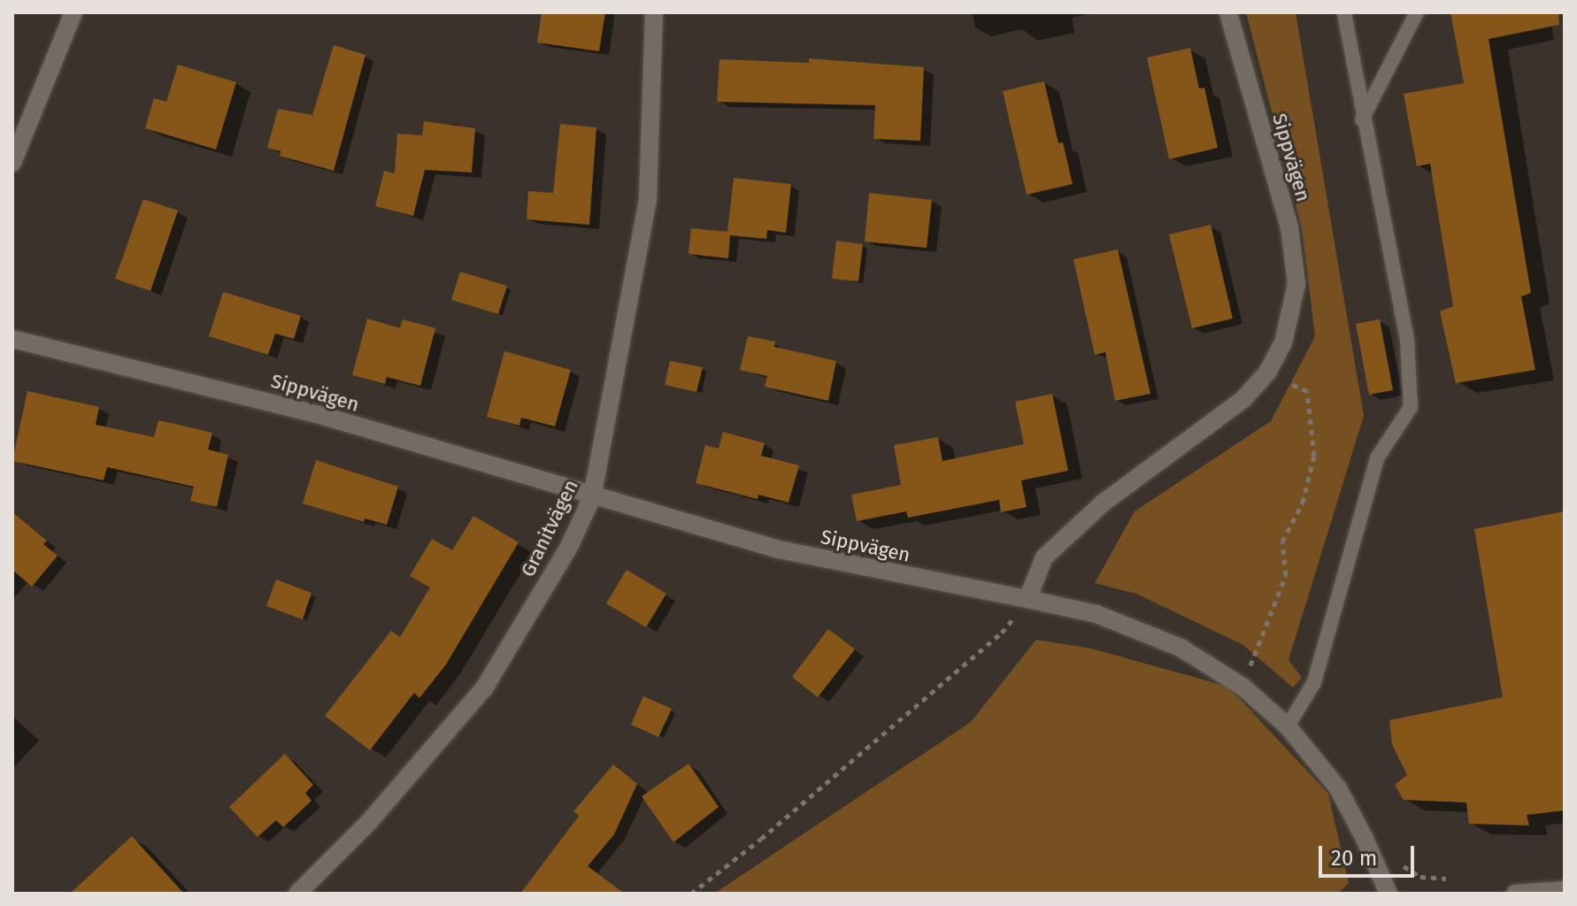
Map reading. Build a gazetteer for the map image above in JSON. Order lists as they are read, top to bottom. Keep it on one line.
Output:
{"streets":{"street":["Sippvägen","Granitvägen"]},"crossings":[["Sippvägen","Granitvägen"]],"scale_bar":"20 m"}
